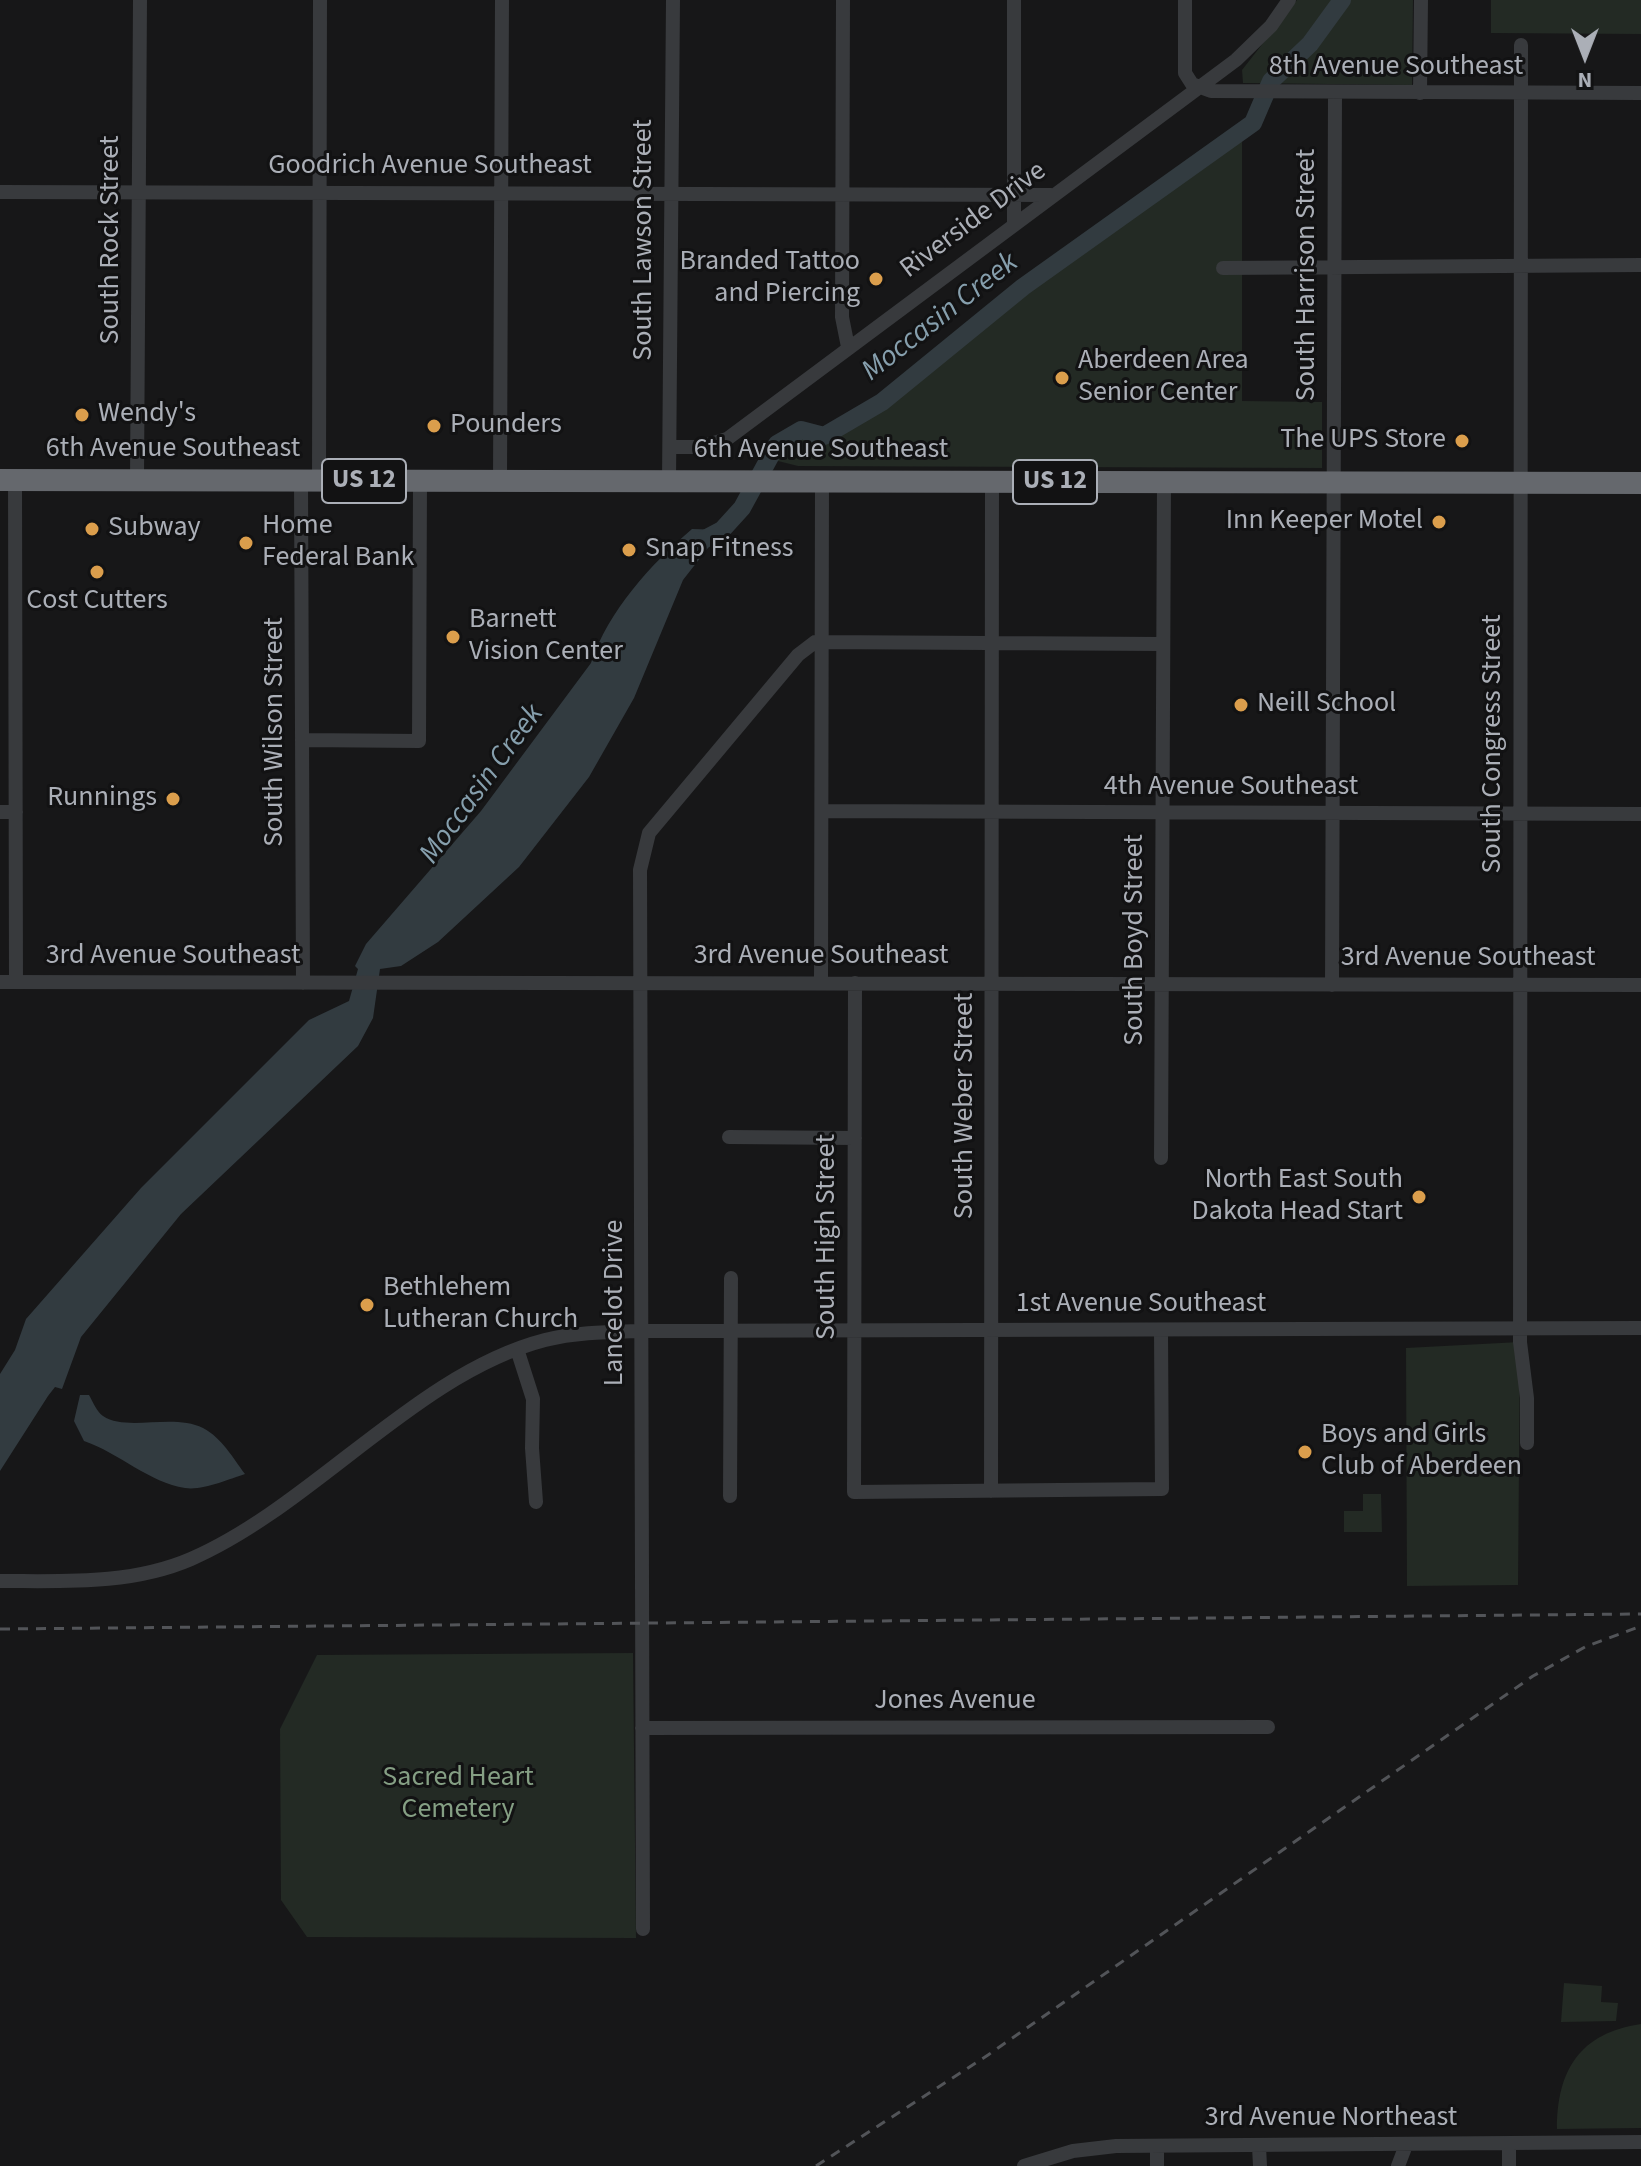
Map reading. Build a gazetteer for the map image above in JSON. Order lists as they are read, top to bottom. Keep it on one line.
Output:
{"streets":{"highway":["6th Avenue Southeast","US 12"],"street":["8th Avenue Southeast","Goodrich Avenue Southeast","Riverside Drive","South Rock Street","South Lawson Street","South Harrison Street","South Wilson Street","South Congress Street","4th Avenue Southeast","South Boyd Street","3rd Avenue Southeast","South Weber Street","South High Street","Lancelot Drive","1st Avenue Southeast","Jones Avenue","3rd Avenue Northeast"]},"crossings":[["8th Avenue Southeast","Riverside Drive"],["8th Avenue Southeast","South Harrison Street"],["8th Avenue Southeast","South Congress Street"],["Goodrich Avenue Southeast","Riverside Drive"],["Goodrich Avenue Southeast","South Rock Street"],["Goodrich Avenue Southeast","South Lawson Street"],["Goodrich Avenue Southeast","South Wilson Street"],["Riverside Drive","South Lawson Street"],["South Rock Street","6th Avenue Southeast"],["South Lawson Street","6th Avenue Southeast"],["South Harrison Street","6th Avenue Southeast"],["South Harrison Street","4th Avenue Southeast"],["South Harrison Street","3rd Avenue Southeast"],["6th Avenue Southeast","South Wilson Street"],["6th Avenue Southeast","South Congress Street"],["6th Avenue Southeast","South Boyd Street"],["6th Avenue Southeast","South Weber Street"],["South Wilson Street","3rd Avenue Southeast"],["South Congress Street","4th Avenue Southeast"],["South Congress Street","3rd Avenue Southeast"],["South Congress Street","1st Avenue Southeast"],["4th Avenue Southeast","South Boyd Street"],["4th Avenue Southeast","South Weber Street"],["South Boyd Street","3rd Avenue Southeast"],["3rd Avenue Southeast","South Weber Street"],["3rd Avenue Southeast","South High Street"],["3rd Avenue Southeast","Lancelot Drive"],["South Weber Street","South High Street"],["South Weber Street","1st Avenue Southeast"],["South High Street","1st Avenue Southeast"],["Lancelot Drive","1st Avenue Southeast"],["Lancelot Drive","Jones Avenue"]],"water":["Moccasin Creek"],"parks":["Sacred Heart Cemetery"],"places":["Branded Tattoo and Piercing","Aberdeen Area Senior Center","Wendy's","Pounders","The UPS Store","Inn Keeper Motel","Subway","Home Federal Bank","Snap Fitness","Cost Cutters","Barnett Vision Center","Neill School","Runnings","North East South Dakota Head Start","Bethlehem Lutheran Church","Boys and Girls Club of Aberdeen"],"north":"bottom"}
